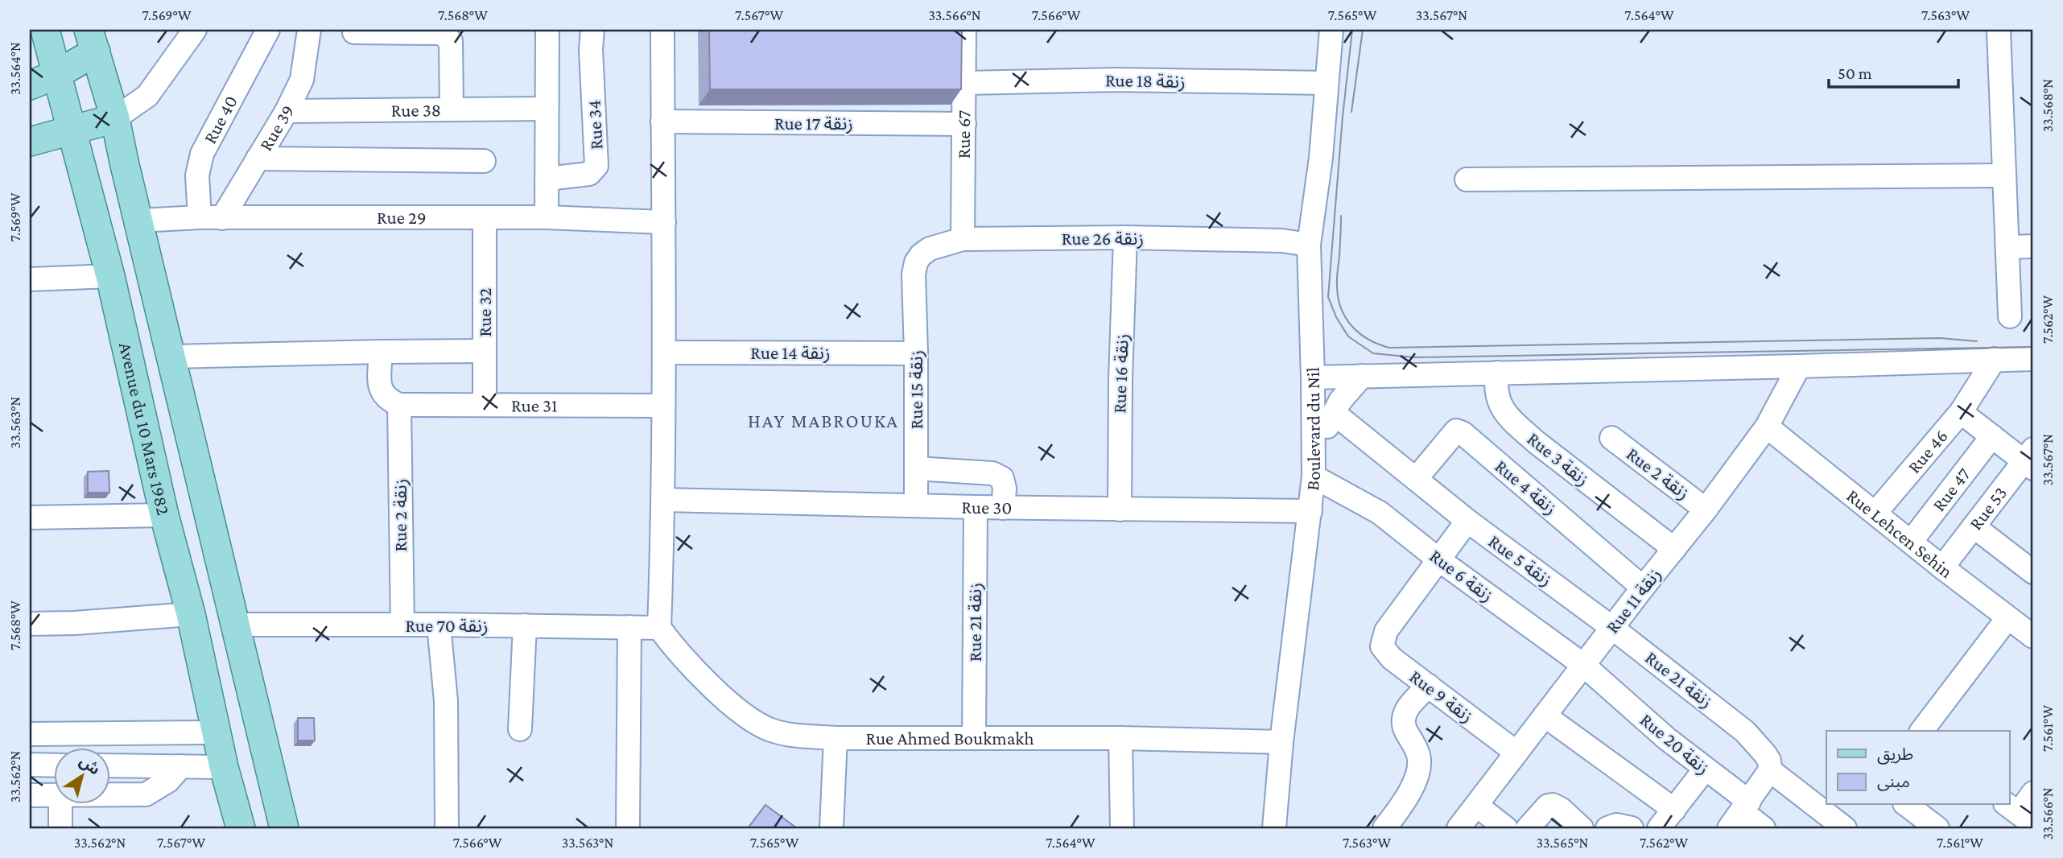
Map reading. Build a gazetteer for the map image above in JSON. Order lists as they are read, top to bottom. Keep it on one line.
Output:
{"streets":{"main road":["Avenue du 10 Mars 1982"],"street":["Rue 18 زنقة","Rue 38","Rue 40","Rue 17 زنقة","Rue 34","Rue 39","Rue 67","Rue 29","Rue 26 زنقة","Rue 32","Rue 14 زنقة","Rue 16 زنقة","Rue 15 زنقة","Rue 31","Boulevard du Nil","Rue 46","Rue 3 زنقة","Rue 2 زنقة","Rue 4 زنقة","Rue 47","Rue 30","Rue 53","Rue Lehcen Sehin","Rue 5 زنقة","Rue 6 زنقة","Rue 11 زنقة","Rue 21 زنقة","Rue 70 زنقة","Rue 9 زنقة","Rue Ahmed Boukmakh","Rue 20 زنقة"]},"crossings":[["Rue 18 زنقة","Rue 67"],["Rue 18 زنقة","Boulevard du Nil"],["Rue 38","Rue 39"],["Rue 40","Rue 29"],["Rue 17 زنقة","Rue 67"],["Rue 39","Rue 29"],["Rue 67","Rue 26 زنقة"],["Rue 29","Rue 32"],["Rue 26 زنقة","Rue 16 زنقة"],["Rue 26 زنقة","Rue 15 زنقة"],["Rue 26 زنقة","Boulevard du Nil"],["Rue 32","Rue 31"],["Rue 14 زنقة","Rue 15 زنقة"],["Rue 16 زنقة","Rue 30"],["Rue 15 زنقة","Rue 30"],["Rue 31","Rue 2 زنقة"],["Boulevard du Nil","Rue 30"],["Boulevard du Nil","Rue 6 زنقة"],["Boulevard du Nil","Rue Ahmed Boukmakh"],["Rue 46","Rue Lehcen Sehin"],["Rue 3 زنقة","Rue 11 زنقة"],["Rue 2 زنقة","Rue 11 زنقة"],["Rue 2 زنقة","Rue 70 زنقة"],["Rue 4 زنقة","Rue 5 زنقة"],["Rue 4 زنقة","Rue 11 زنقة"],["Rue 47","Rue Lehcen Sehin"],["Rue 30","Rue 21 زنقة"],["Rue 53","Rue Lehcen Sehin"],["Rue Lehcen Sehin","Rue 11 زنقة"],["Rue 5 زنقة","Rue 11 زنقة"],["Rue 5 زنقة","Rue 21 زنقة"],["Rue 6 زنقة","Rue 11 زنقة"],["Rue 6 زنقة","Rue 9 زنقة"],["Rue 6 زنقة","Rue 20 زنقة"],["Rue 11 زنقة","Rue 21 زنقة"],["Rue 11 زنقة","Rue 9 زنقة"],["Rue 21 زنقة","Rue Ahmed Boukmakh"],["Rue 70 زنقة","Rue Ahmed Boukmakh"]],"districts":["HAY MABROUKA"],"legend":["طريق","مبنى"],"scale_bar":"50 m","north":"top right","coordinates":["7.569°W","7.568°W","7.567°W","33.566°N","7.566°W","7.565°W","33.567°N","7.564°W","7.563°W","33.564°N","33.568°N","7.562°W","33.563°N","7.561°W","33.562°N","33.565°N"]}
